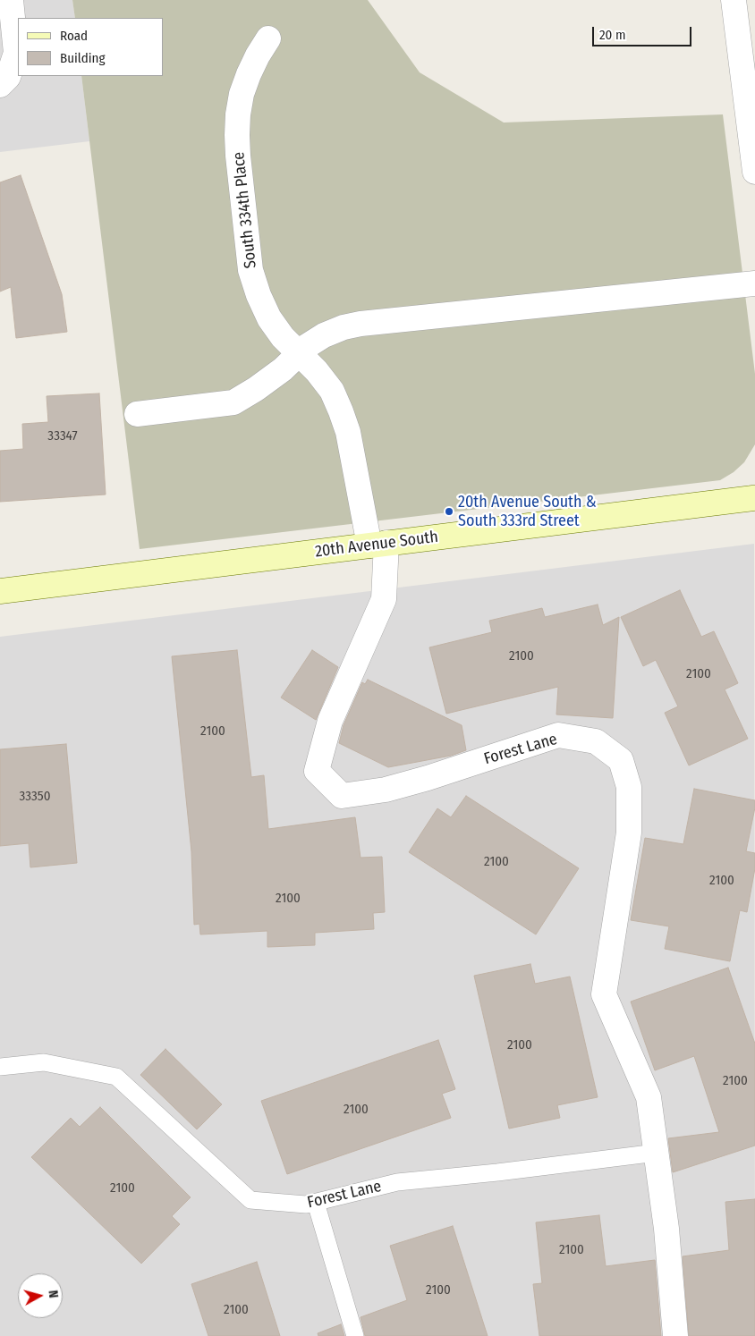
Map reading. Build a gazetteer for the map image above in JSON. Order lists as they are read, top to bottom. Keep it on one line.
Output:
{"streets":{"street":["South 334th Place","20th Avenue South","Forest Lane"]},"crossings":[["South 334th Place","20th Avenue South"],["South 334th Place","Forest Lane"],["20th Avenue South","Forest Lane"]],"places":["20th Avenue South & South 333rd Street"],"house_numbers":["33347","2100","2100","2100","33350","2100","2100","2100","2100","2100","2100","2100","2100","2100","2100"],"legend":["Road","Building"],"scale_bar":"20 m","north":"right"}
